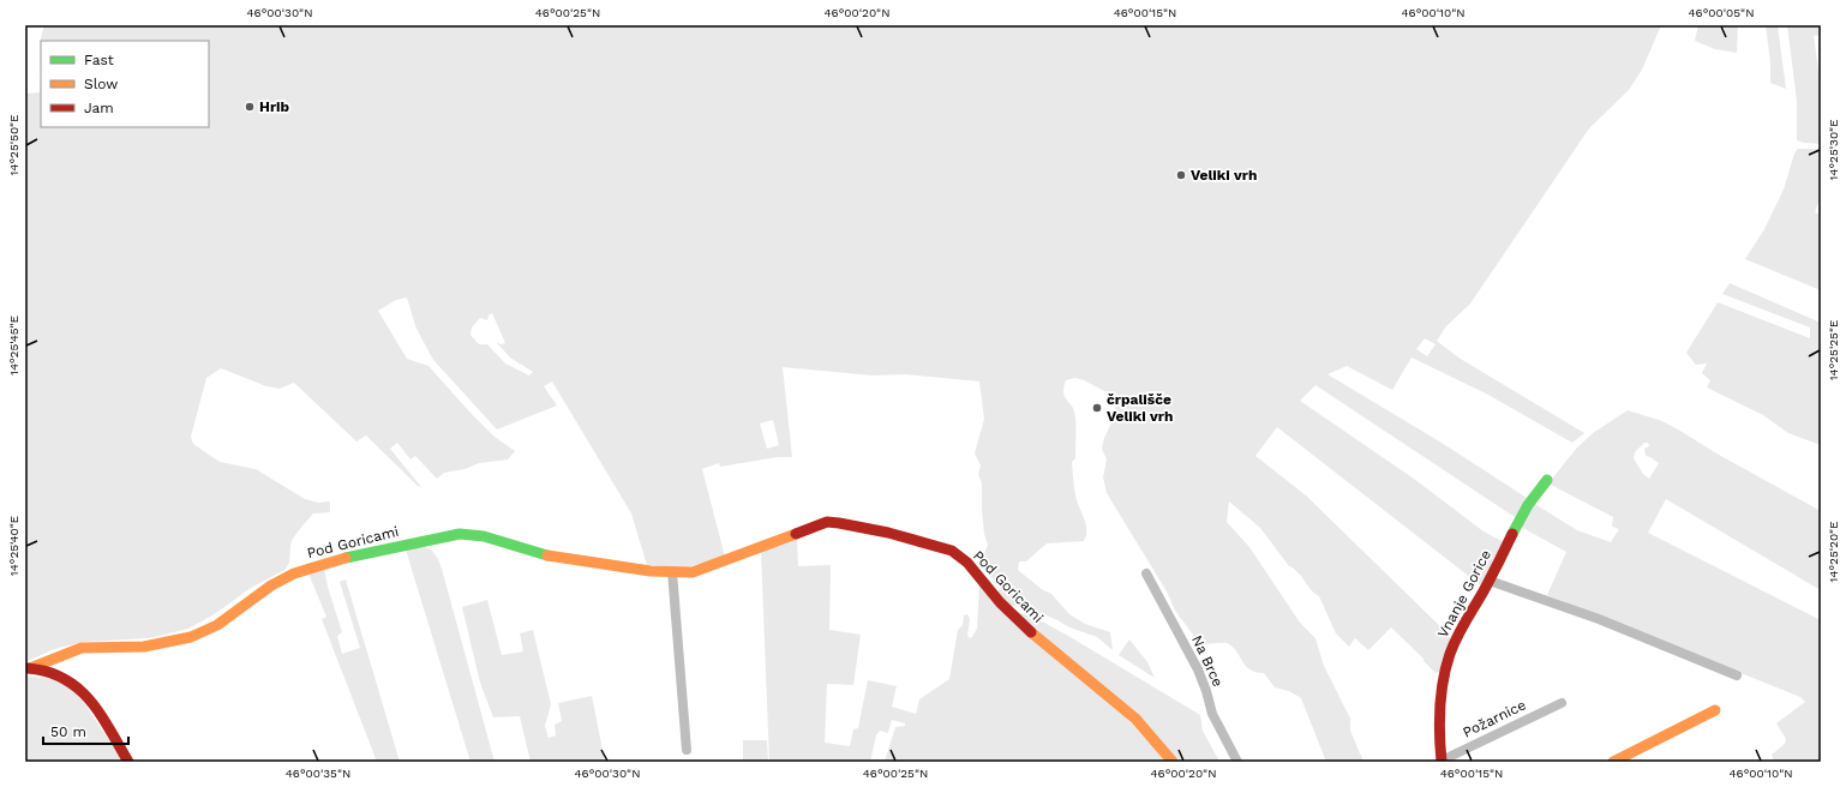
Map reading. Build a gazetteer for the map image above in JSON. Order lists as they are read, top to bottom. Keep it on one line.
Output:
{"streets":{"street":["Pod Goricami","Vnanje Gorice","Na Brce","Požarnice"]},"crossings":[["Vnanje Gorice","Požarnice"]],"places":["Hrib","Veliki vrh","črpališče Veliki vrh"],"legend":["Fast","Slow","Jam"],"scale_bar":"50 m","coordinates":["46°00'30\"N","46°00'25\"N","46°00'20\"N","46°00'15\"N","46°00'10\"N","46°00'05\"N","14°25'50\"E","14°25'30\"E","14°25'45\"E","14°25'25\"E","14°25'40\"E","14°25'20\"E","46°00'35\"N"]}
